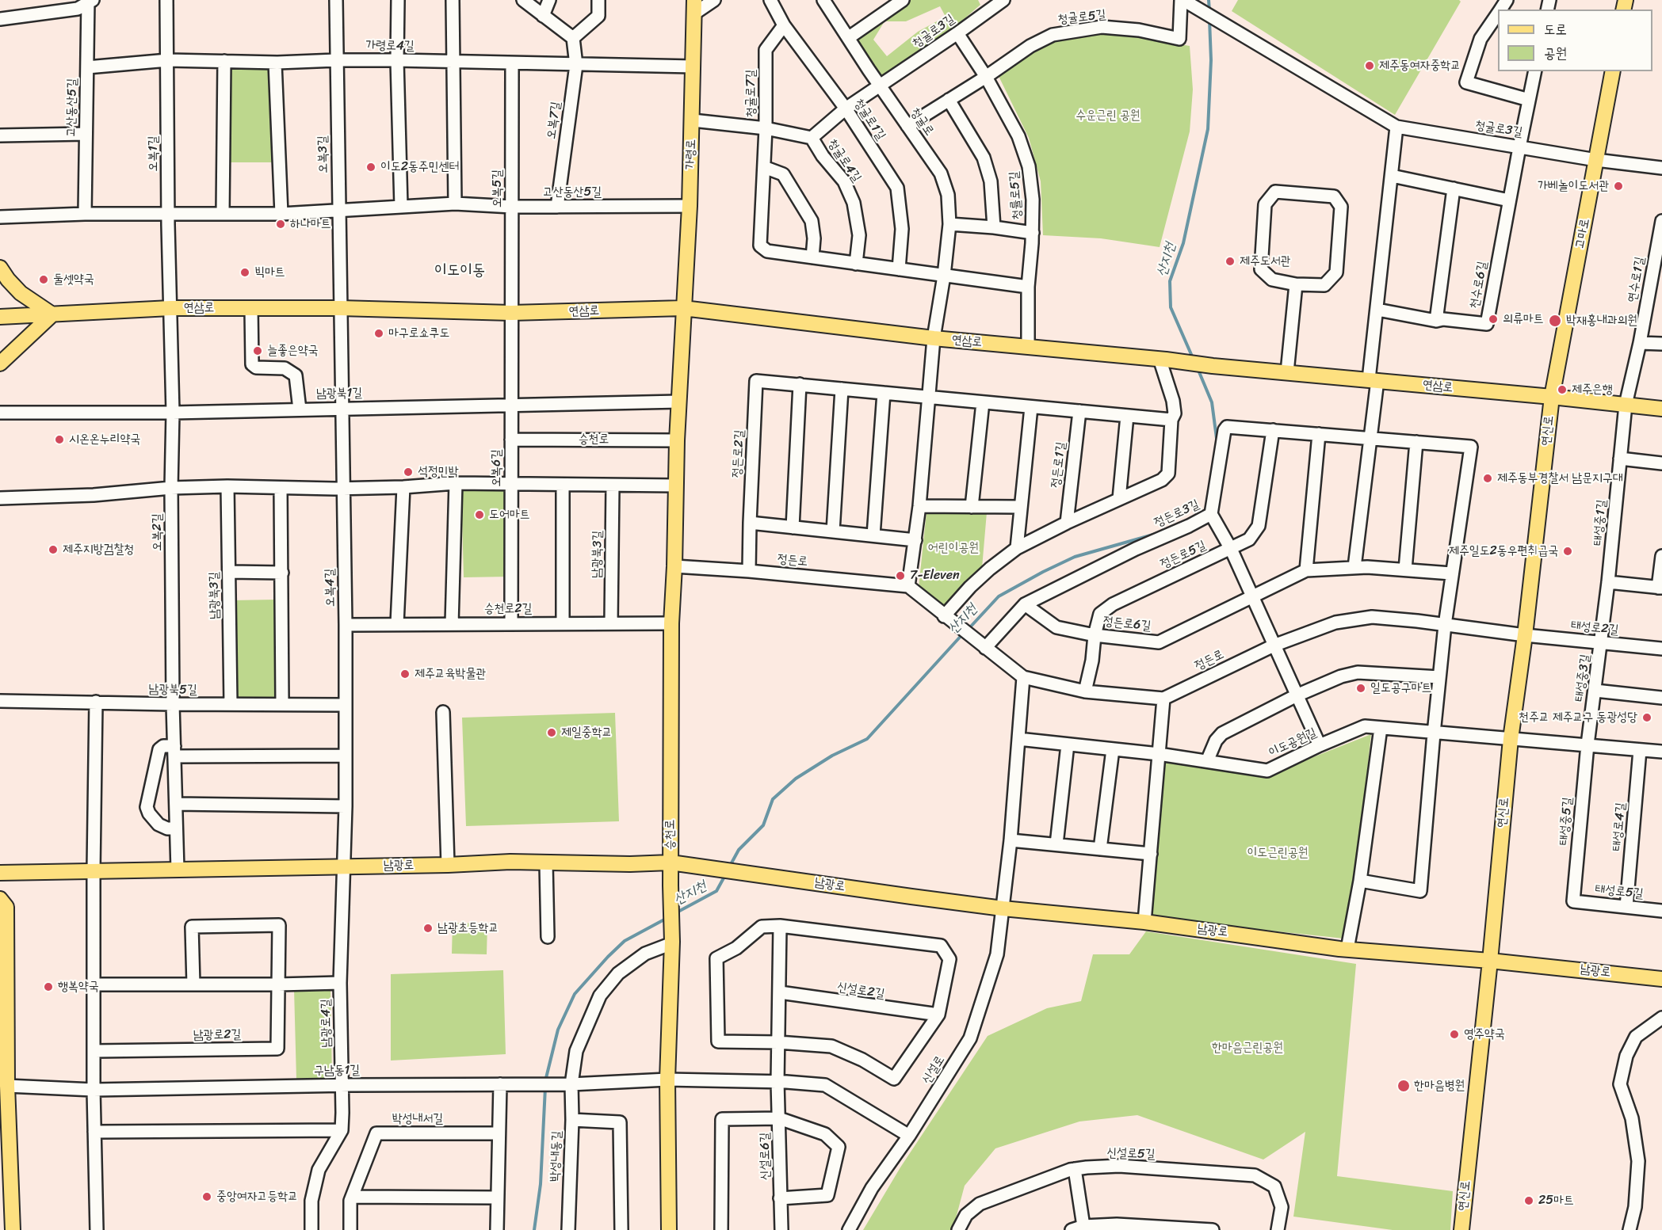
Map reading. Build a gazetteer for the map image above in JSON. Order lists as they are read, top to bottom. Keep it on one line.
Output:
{"streets":{"main road":["가령로","고마로","연삼로","연신로","승천로","남광로"],"street":["청귤로5길","청귤로3길","가령로4길","청귤로7길","고산동산5길","청귤로1길","오복7길","청귤로","오복1길","오복3길","청귤로4길","오복5길","청률로5길","연수로1길","천수로6길","남광북1길","정든로2길","정든로1길","오복6길","정든로3길","태성중1길","오복2길","남광북3길","정든로5길","정든로","오복4길","승천로2길","정든로6길","태성로2길","태성중3길","남광북5길","이도공원길","태성중5길","태성로4길","태성로5길","신설로2길","남광로4길","남광로2길","신설로","구남동1길","박성내서길","신설로5길","박성내동길","신설로6길"]},"crossings":[["청귤로5길","청귤로3길"],["청귤로5길","청귤로"],["청귤로5길","청률로5길"],["청귤로3길","청귤로1길"],["청귤로3길","청귤로"],["청귤로3길","청귤로4길"],["청귤로3길","청률로5길"],["청귤로3길","고마로"],["청귤로3길","천수로6길"],["가령로4길","고산동산5길"],["가령로4길","오복7길"],["가령로4길","오복1길"],["가령로4길","오복3길"],["가령로4길","가령로"],["가령로4길","오복5길"],["청귤로7길","청귤로1길"],["청귤로7길","청귤로"],["청귤로7길","청귤로4길"],["고산동산5길","오복7길"],["고산동산5길","오복1길"],["고산동산5길","오복3길"],["고산동산5길","가령로"],["고산동산5길","오복5길"],["청귤로","연삼로"],["오복1길","연삼로"],["오복1길","오복2길"],["오복3길","연삼로"],["오복3길","오복4길"],["가령로","청귤로4길"],["가령로","연삼로"],["가령로","승천로"],["오복5길","연삼로"],["오복5길","오복6길"],["청률로5길","연삼로"],["고마로","연삼로"],["고마로","연신로"],["연수로1길","연삼로"],["연수로1길","태성중1길"],["연삼로","연신로"],["연삼로","승천로"],["연삼로","오복6길"],["연삼로","태성중1길"],["연삼로","오복2길"],["연삼로","오복4길"],["남광북1길","승천로"],["남광북1길","오복6길"],["남광북1길","오복2길"],["남광북1길","오복4길"],["연신로","정든로"],["연신로","태성로2길"],["연신로","이도공원길"],["연신로","남광로"],["승천로","오복6길"],["승천로","정든로"],["승천로","승천로2길"],["승천로","남광로"],["승천로","구남동1길"],["승천로","박성내동길"],["정든로2길","정든로"],["오복6길","승천로2길"],["정든로3길","정든로5길"],["정든로3길","정든로"],["정든로3길","정든로6길"],["태성중1길","태성로2길"],["태성중1길","태성중3길"],["오복2길","남광북5길"],["오복2길","남광로"],["남광북3길","승천로2길"],["남광북3길","남광북5길"],["정든로5길","정든로6길"],["정든로","태성로2길"],["오복4길","승천로2길"],["오복4길","남광북5길"],["오복4길","남광로"],["오복4길","남광로4길"],["태성로2길","태성중3길"],["태성중3길","태성중5길"],["태성중5길","태성로5길"],["태성로4길","태성로5길"],["남광로","남광로4길"],["남광로","신설로"],["남광로4길","구남동1길"],["신설로","구남동1길"],["구남동1길","박성내동길"],["구남동1길","신설로6길"]],"districts":["이도이동"],"water":["산지천"],"parks":["수운근린 공원","어린이공원","이도근린공원","한마음근린공원"],"places":["제주동여자중학교","이도2동주민센터","가베놀이도서관","하나마트","제주도서관","빅마트","둘셋약국","의류마트","박재홍내과의원","마구로쇼쿠도","늘좋은약국","제주은행","시온온누리약국","석정민박","제주동부경찰서 남문지구대","도어마트","제주지방검찰청","제주일도2동우편취급국","7-Eleven","제주교육박물관","일도공구마트","천주교 제주교구 동광성당","제일중학교","남광초등학교","행복약국","영주약국","한마음병원","중앙여자고등학교","25마트"],"legend":["도로","공원"]}
